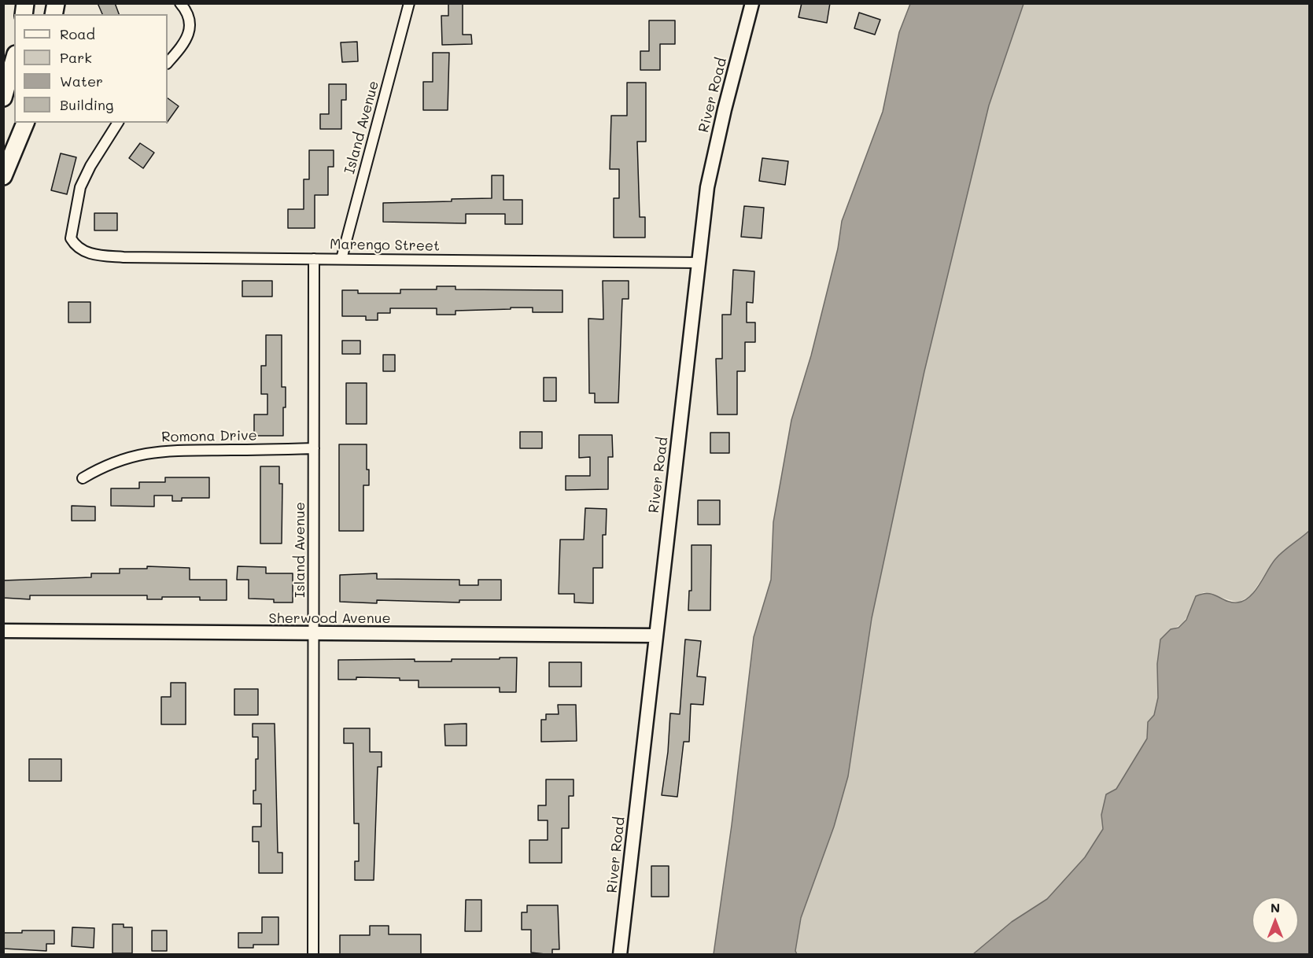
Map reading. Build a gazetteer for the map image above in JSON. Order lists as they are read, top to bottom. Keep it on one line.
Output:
{"streets":{"street":["River Road","Island Avenue","Marengo Street","Romona Drive","Sherwood Avenue"]},"crossings":[["River Road","Marengo Street"],["River Road","Sherwood Avenue"],["Island Avenue","Marengo Street"],["Island Avenue","Romona Drive"],["Island Avenue","Sherwood Avenue"]],"legend":["Road","Park","Water","Building"],"north":"top"}
